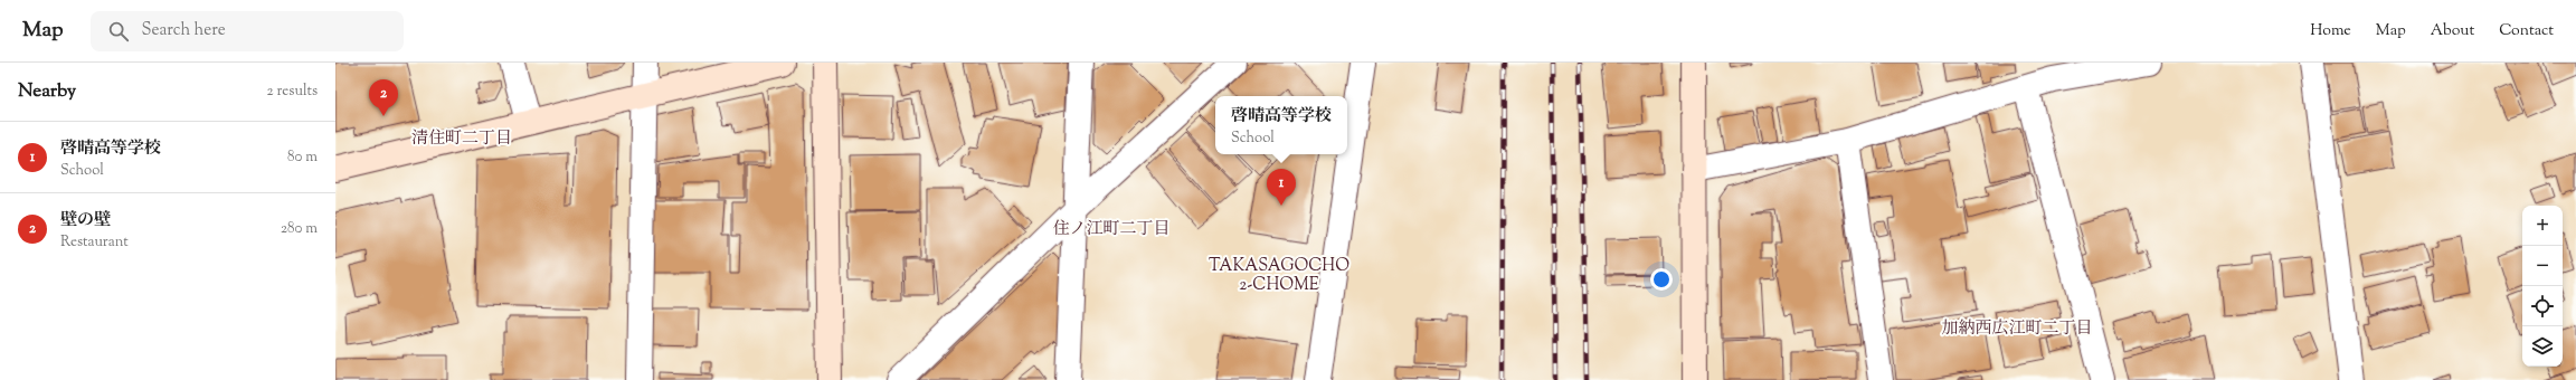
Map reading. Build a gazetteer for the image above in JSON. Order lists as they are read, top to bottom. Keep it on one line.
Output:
{"districts":["清住町二丁目","住ノ江町二丁目","TAKASAGOCHO 2-CHOME","加納西広江町二丁目"],"page":{"header":"Map","search":"Search here","nav":["Home","Map","About","Contact"],"heading":["Nearby","2 results"],"pins":["2","1"],"popup":["啓晴高等学校","School"],"list":[{"mark":"1","name":"啓晴高等学校","note":"School","value":"80 m"},{"mark":"2","name":"壁の壁","note":"Restaurant","value":"280 m"}],"map_buttons":["+","−"]}}
